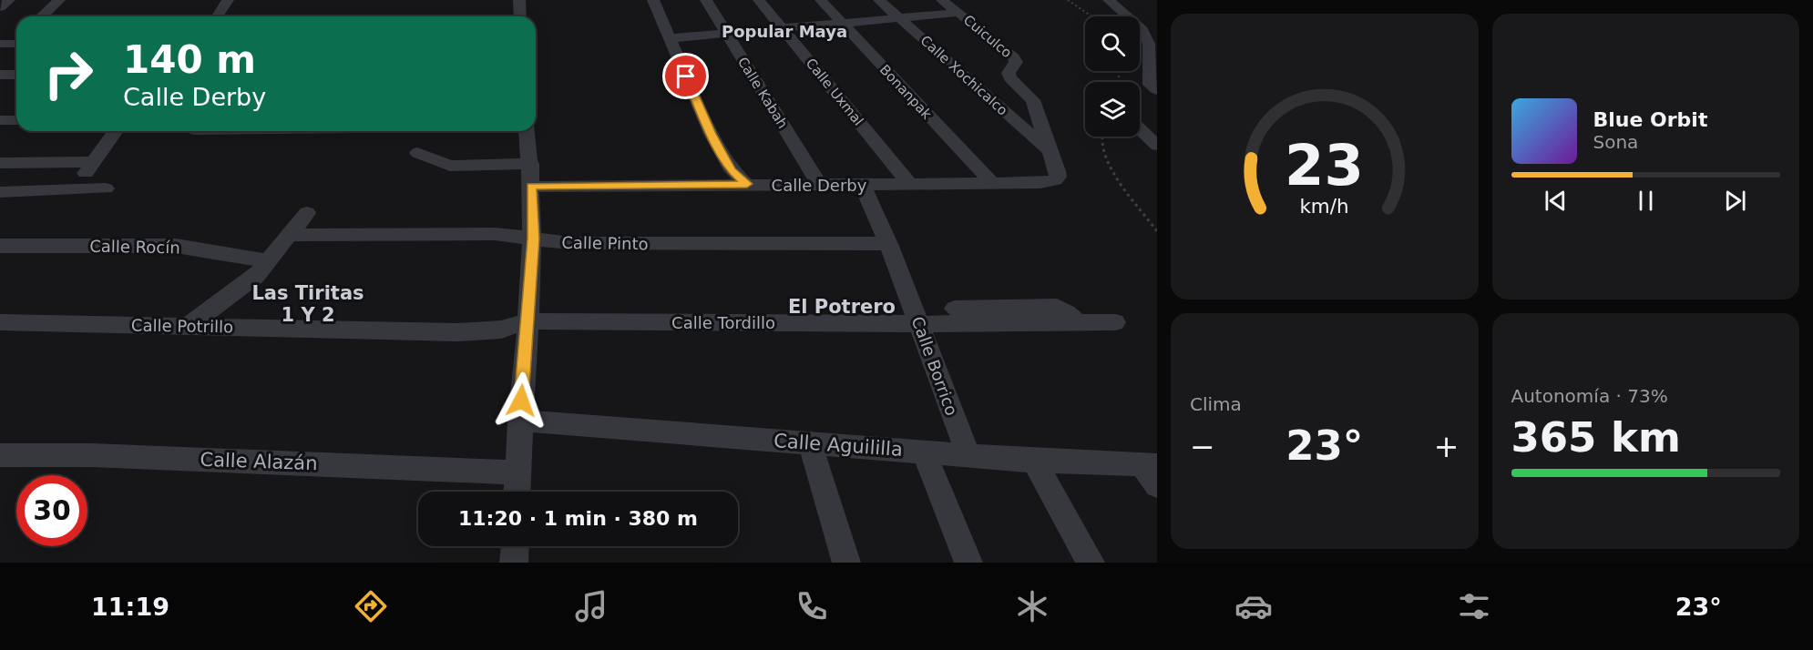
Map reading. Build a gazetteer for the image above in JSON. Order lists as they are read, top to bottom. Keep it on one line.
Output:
{"streets":{"street":["Cuiculco","Calle Xochicalco","Calle Uxmal","Bonanpak","Calle Kabah","Calle Derby","Calle Pinto","Calle Rocín","Calle Tordillo","Calle Potrillo","Calle Borrico","Calle Aguililla","Calle Alazán"]},"crossings":[["Cuiculco","Calle Xochicalco"],["Cuiculco","Calle Derby"],["Calle Uxmal","Calle Derby"],["Bonanpak","Calle Derby"],["Calle Kabah","Calle Derby"],["Calle Derby","Calle Borrico"],["Calle Pinto","Calle Borrico"],["Calle Tordillo","Calle Potrillo"],["Calle Tordillo","Calle Borrico"],["Calle Borrico","Calle Aguililla"]],"districts":["Popular Maya","Las Tiritas 1 Y 2","El Potrero"],"page":{"turn":["140 m","Calle Derby"],"song":["Blue Orbit","Sona"],"tile":["Clima",["Autonomía · 73%","365 km"]],"heat":["−","23°","+"],"limit":"30","trip":"11:20 · 1 min · 380 m","tabs":["11:19","23°"],"gauge":["23","km/h"]}}
